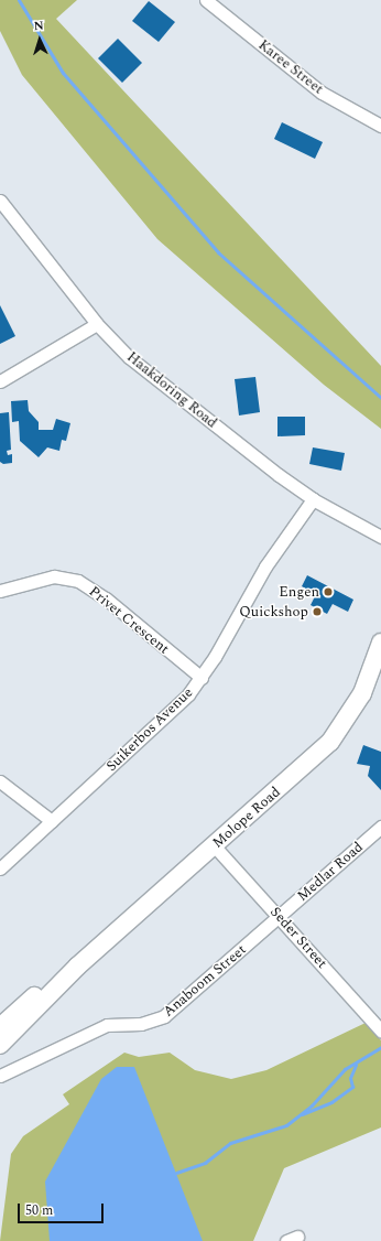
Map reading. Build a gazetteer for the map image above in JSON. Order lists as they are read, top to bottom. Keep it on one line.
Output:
{"streets":{"street":["Karee Street","Haakdoring Road","Privet Crescent","Suikerbos Avenue","Molope Road","Medlar Road","Seder Street","Anaboom Street"]},"crossings":[["Haakdoring Road","Suikerbos Avenue"],["Privet Crescent","Suikerbos Avenue"],["Molope Road","Seder Street"],["Medlar Road","Seder Street"],["Medlar Road","Anaboom Street"],["Seder Street","Anaboom Street"]],"places":["Engen","Quickshop"],"scale_bar":"50 m","north":"top"}
